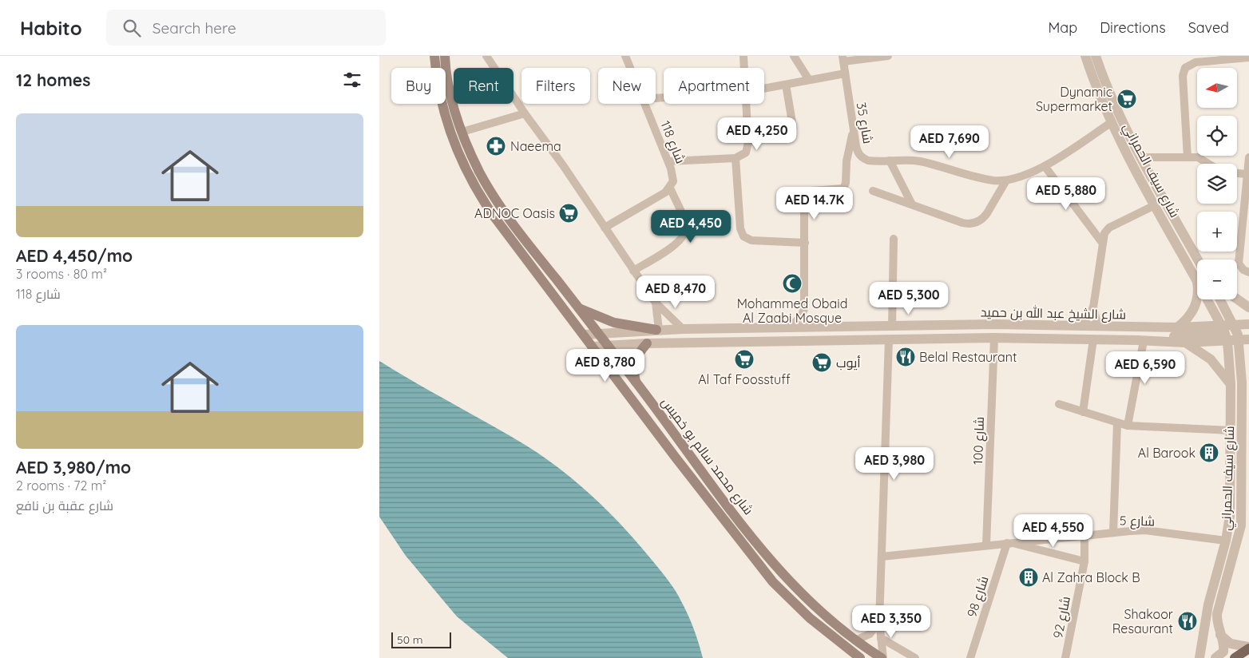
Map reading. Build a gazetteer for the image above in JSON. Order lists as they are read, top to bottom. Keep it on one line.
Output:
{"streets":{"main road":["شارع محمد سالم بو خميس"],"street":["شارع 35","شارع 118","شارع سيف الحمراني","شارع الشيخ عبد الله بن حميد","شارع 100","شارع 5","شارع 98","شارع 92"]},"crossings":[["شارع 35","شارع سيف الحمراني"],["شارع سيف الحمراني","شارع الشيخ عبد الله بن حميد"],["شارع سيف الحمراني","شارع 5"],["شارع الشيخ عبد الله بن حميد","شارع 100"],["شارع الشيخ عبد الله بن حميد","شارع محمد سالم بو خميس"],["شارع 100","شارع 5"],["شارع 5","شارع 98"],["شارع 5","شارع 92"]],"places":{"supermarket":["Dynamic Supermarket","ADNOC Oasis","Al Taf Foosstuff","أيوب"],"pharmacy":["Naeema"],"mosque":["Mohammed Obaid Al Zaabi Mosque"],"restaurant":["Belal Restaurant","Shakoor Resaurant"],"building":["Al Barook","Al Zahra Block B"]},"scale_bar":"50 m","north":"left","page":{"header":"Habito","search":"Search here","nav":["Map","Directions","Saved"],"heading":"12 homes","map_buttons":["+","−"],"chip":["Buy","Rent","Filters","New","Apartment"],"list":[{"name":"AED 4,450/mo","note":"3 rooms · 80 m² · شارع 118"},{"name":"AED 3,980/mo","note":"2 rooms · 72 m² · شارع عقبة بن نافع"}],"price":["AED 4,250","AED 7,690","AED 5,880","AED 14.7K","AED 4,450","AED 8,470","AED 5,300","AED 8,780","AED 6,590","AED 3,980","AED 4,550","AED 3,350"],"scale":"50 m"}}
